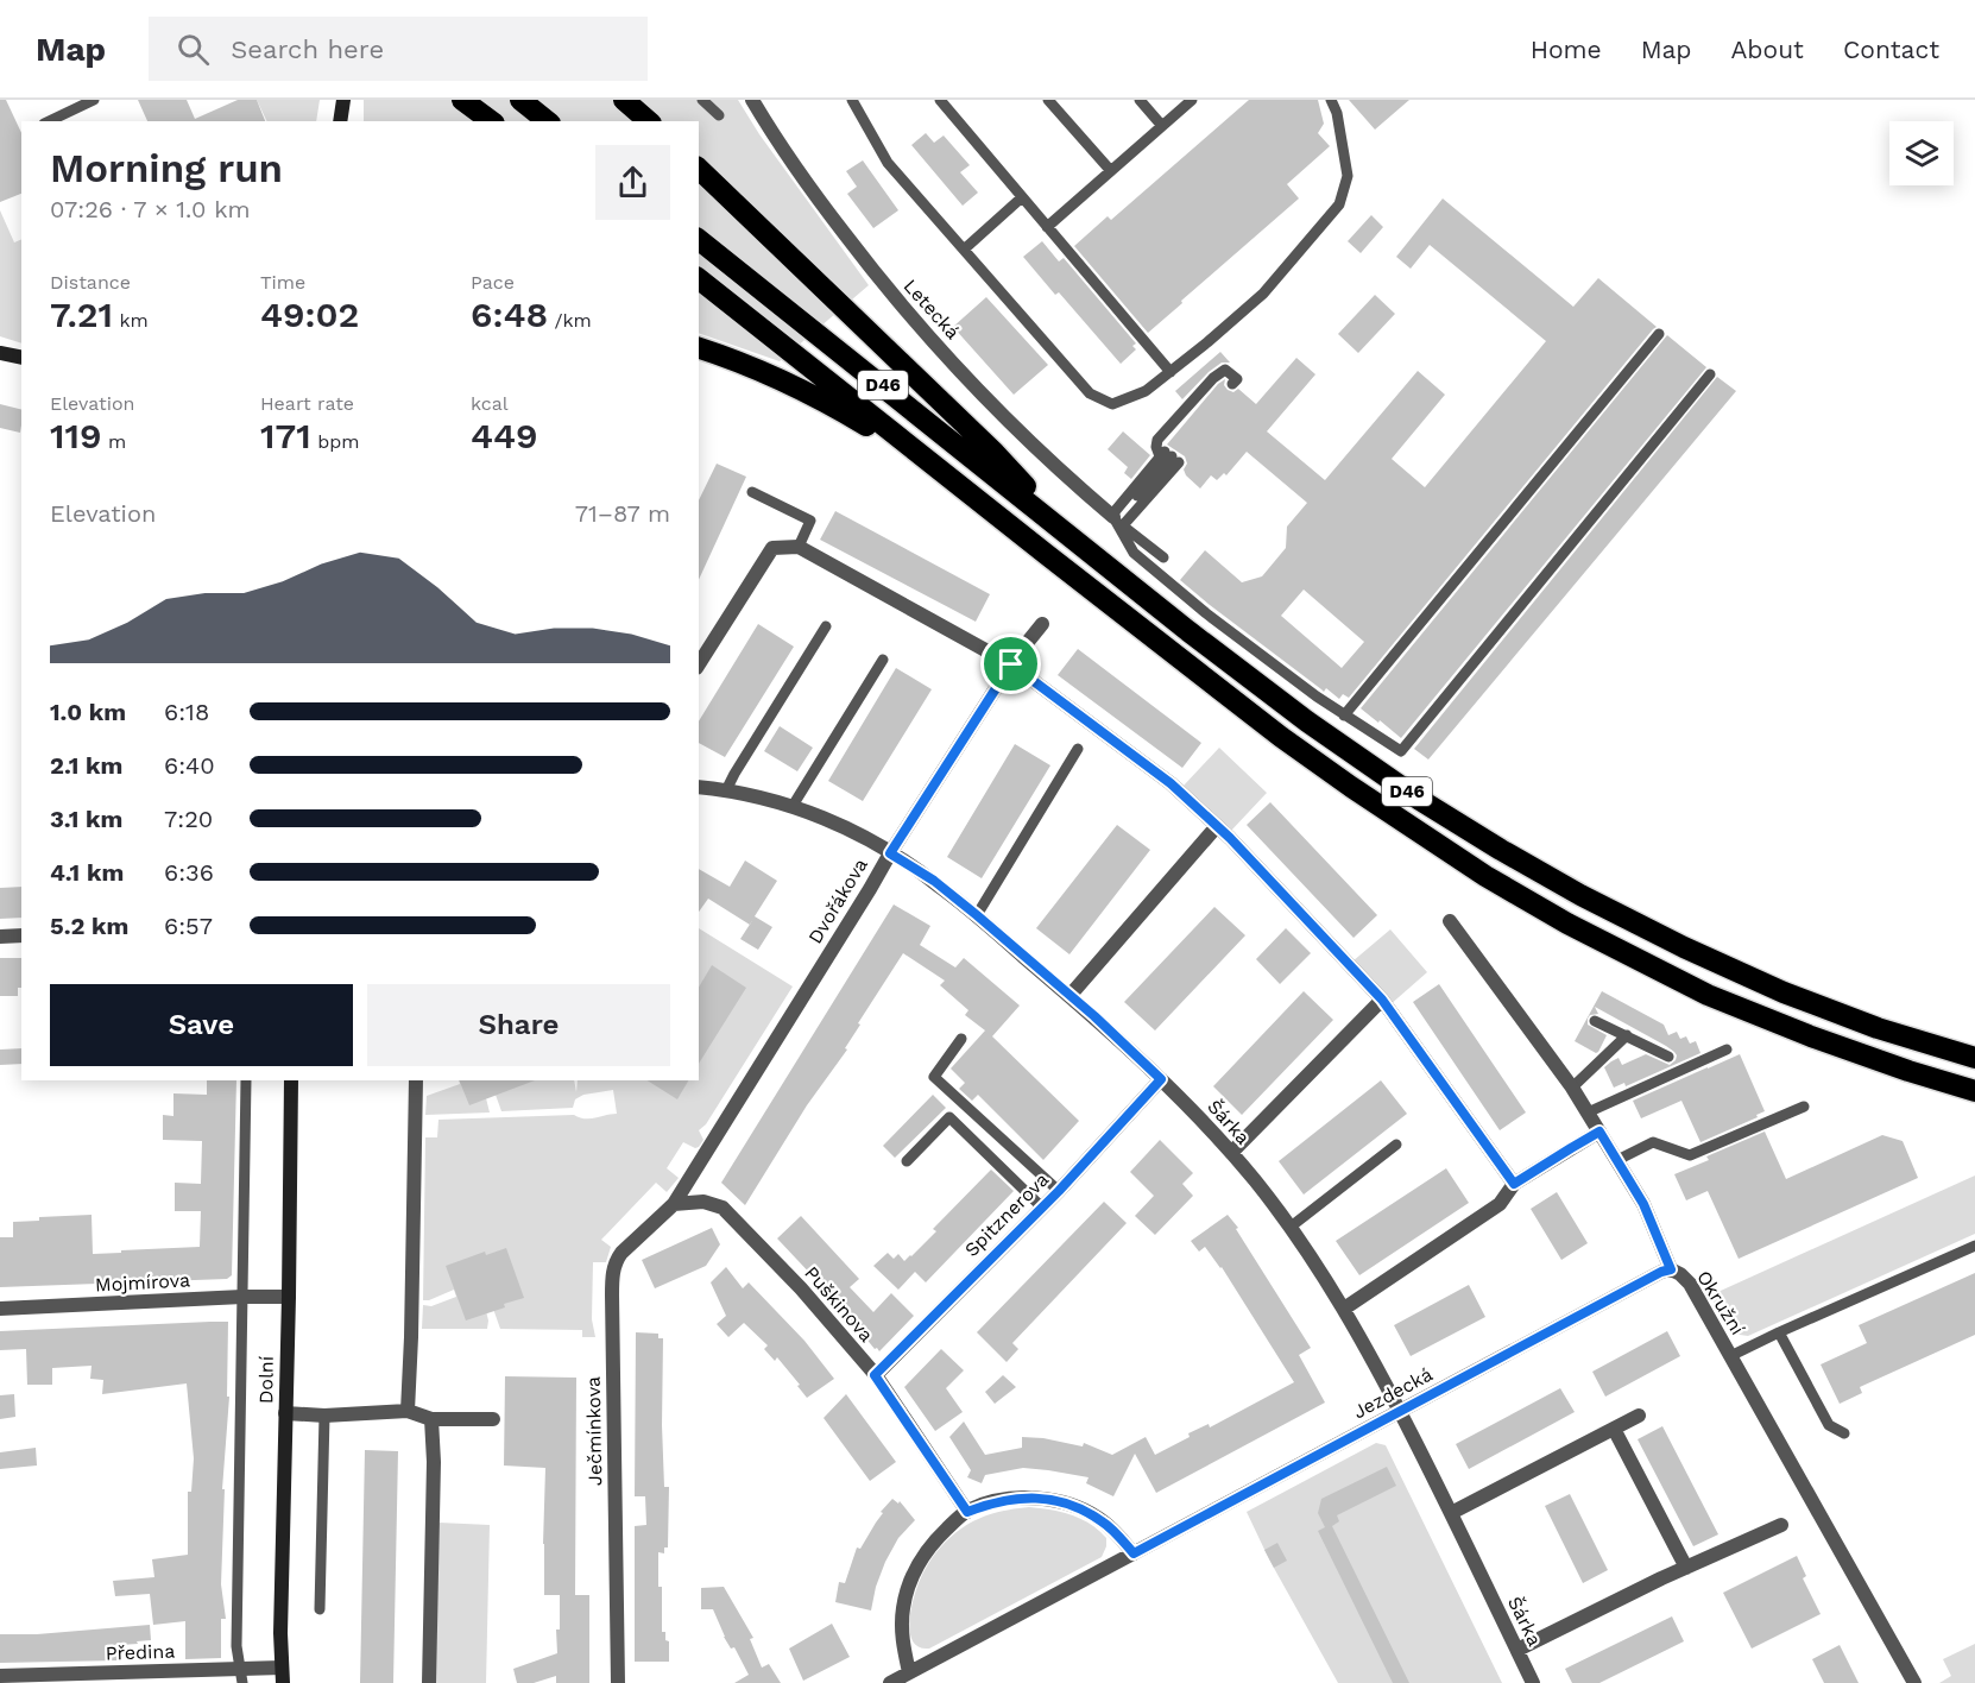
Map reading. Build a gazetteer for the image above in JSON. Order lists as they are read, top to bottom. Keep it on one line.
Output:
{"streets":{"highway":["D46"],"main road":["Dolní"],"street":["Letecká","Dvořákova","Šárka","Spitznerova","Mojmírova","Okružní","Puškinova","Jezdecká","Ječmínkova","Předina"]},"crossings":[["Dvořákova","Šárka"],["Dvořákova","Puškinova"],["Dvořákova","Ječmínkova"],["Šárka","Spitznerova"],["Šárka","Jezdecká"],["Spitznerova","Puškinova"],["Mojmírova","Dolní"],["Okružní","Jezdecká"],["Puškinova","Ječmínkova"],["Dolní","Předina"]],"page":{"header":"Map","search":"Search here","nav":["Home","Map","About","Contact"],"heading":["Morning run","07:26 · 7 × 1.0 km"],"stats":[["Distance","7.21 km"],["Time","49:02"],["Pace","6:48 /km"],["Elevation","119 m"],["Heart rate","171 bpm"],["kcal","449"]],"chart":["Elevation","71–87 m"],"list":[{"name":"1.0 km","note":"6:18"},{"name":"2.1 km","note":"6:40"},{"name":"3.1 km","note":"7:20"},{"name":"4.1 km","note":"6:36"},{"name":"5.2 km","note":"6:57"}],"buttons":["Save","Share"]}}
